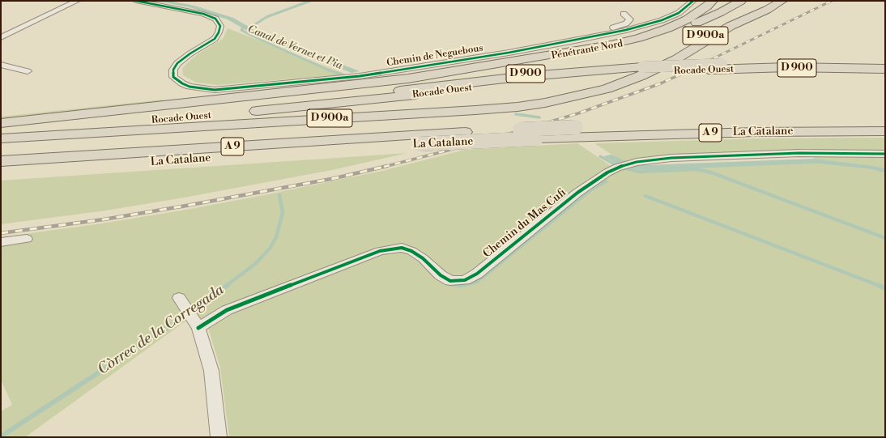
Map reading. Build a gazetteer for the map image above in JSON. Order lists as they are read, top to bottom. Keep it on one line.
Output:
{"streets":{"highway":["D 900a","Pénétrante Nord","D 900","Rocade Ouest","La Catalane","A 9"],"street":["Chemin de Neguebous","Chemin du Mas Cufi"]},"crossings":[["D 900a","Pénétrante Nord"],["D 900a","Rocade Ouest"],["Pénétrante Nord","Rocade Ouest"],["D 900","Rocade Ouest"]],"water":["Canal de Vernet et Pia","Còrrec de la Corregada"]}
